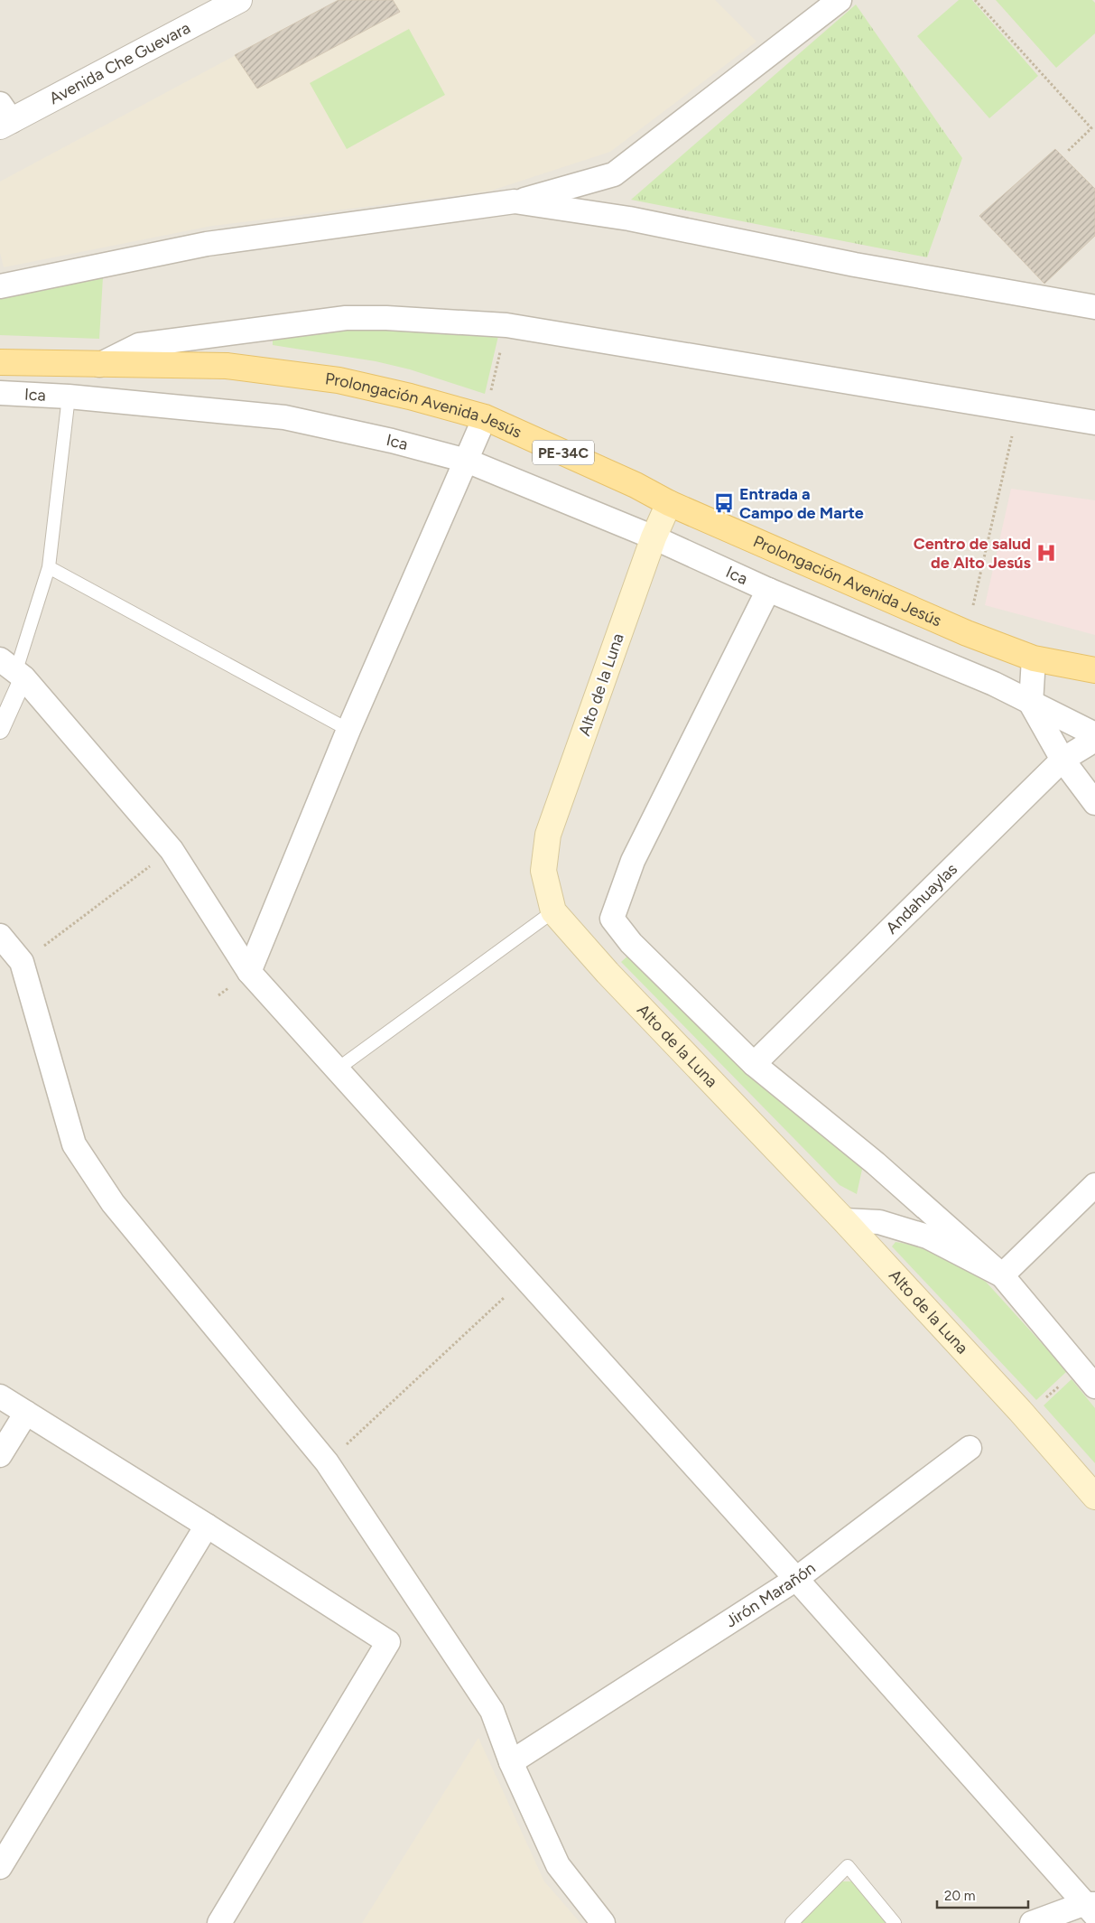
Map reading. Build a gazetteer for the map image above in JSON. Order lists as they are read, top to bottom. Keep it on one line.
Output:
{"streets":{"main road":["Prolongación Avenida Jesús","PE-34C","Alto de la Luna"],"street":["Avenida Che Guevara","Ica","Andahuaylas","Jirón Marañón"]},"crossings":[["Ica","Alto de la Luna"],["Prolongación Avenida Jesús","Alto de la Luna"]],"places":{"bus stop":["Entrada a Campo de Marte"],"hospital":["Centro de salud de Alto Jesús"]},"scale_bar":"20 m"}
